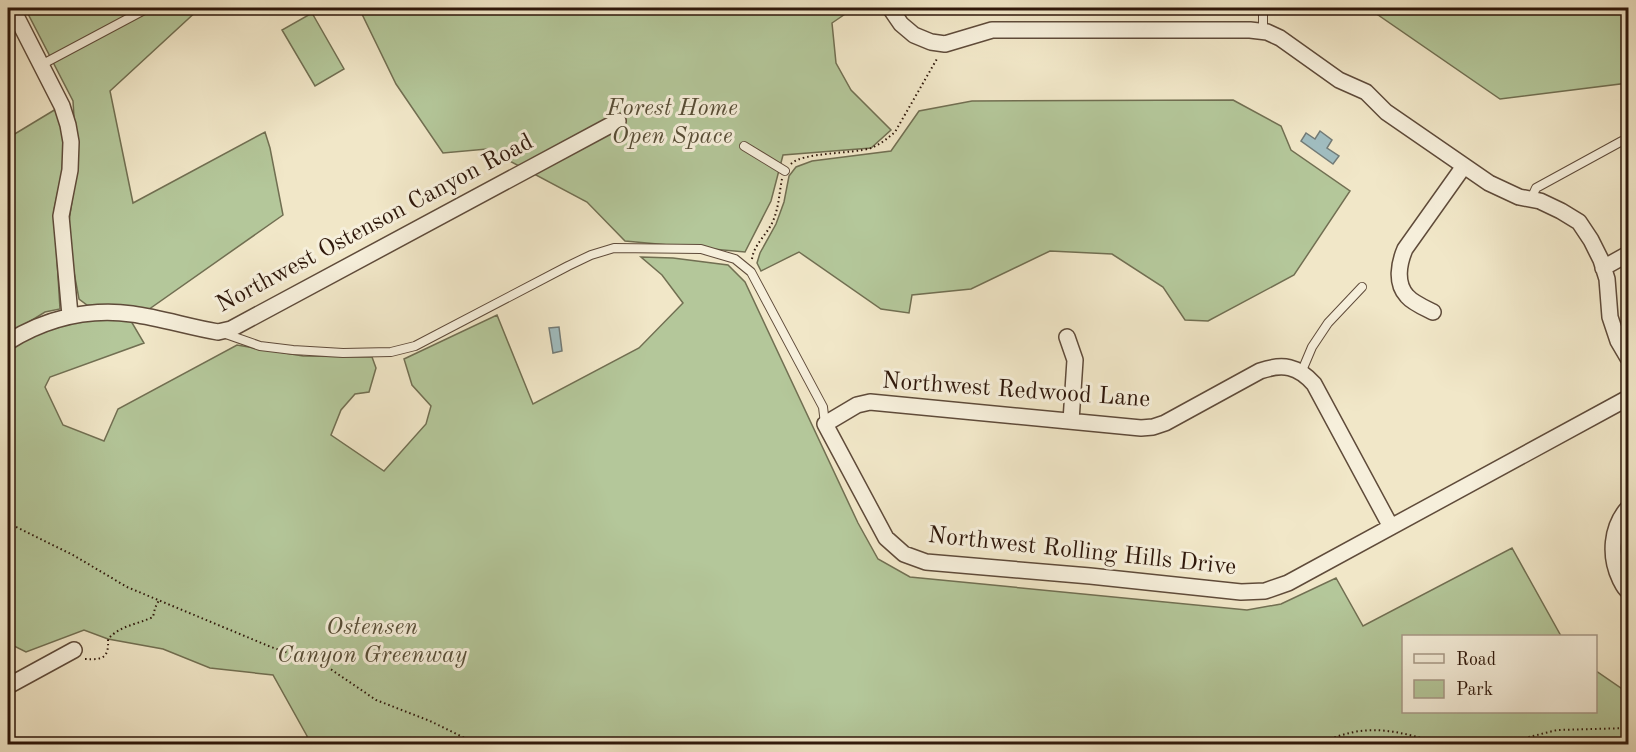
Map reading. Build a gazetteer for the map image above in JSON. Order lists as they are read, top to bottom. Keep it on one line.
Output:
{"streets":{"street":["Northwest Ostenson Canyon Road","Northwest Redwood Lane","Northwest Rolling Hills Drive"]},"crossings":[["Northwest Ostenson Canyon Road","Northwest Rolling Hills Drive"],["Northwest Redwood Lane","Northwest Rolling Hills Drive"]],"parks":["Forest Home Open Space","Ostensen Canyon Greenway"],"legend":["Road","Park"]}
